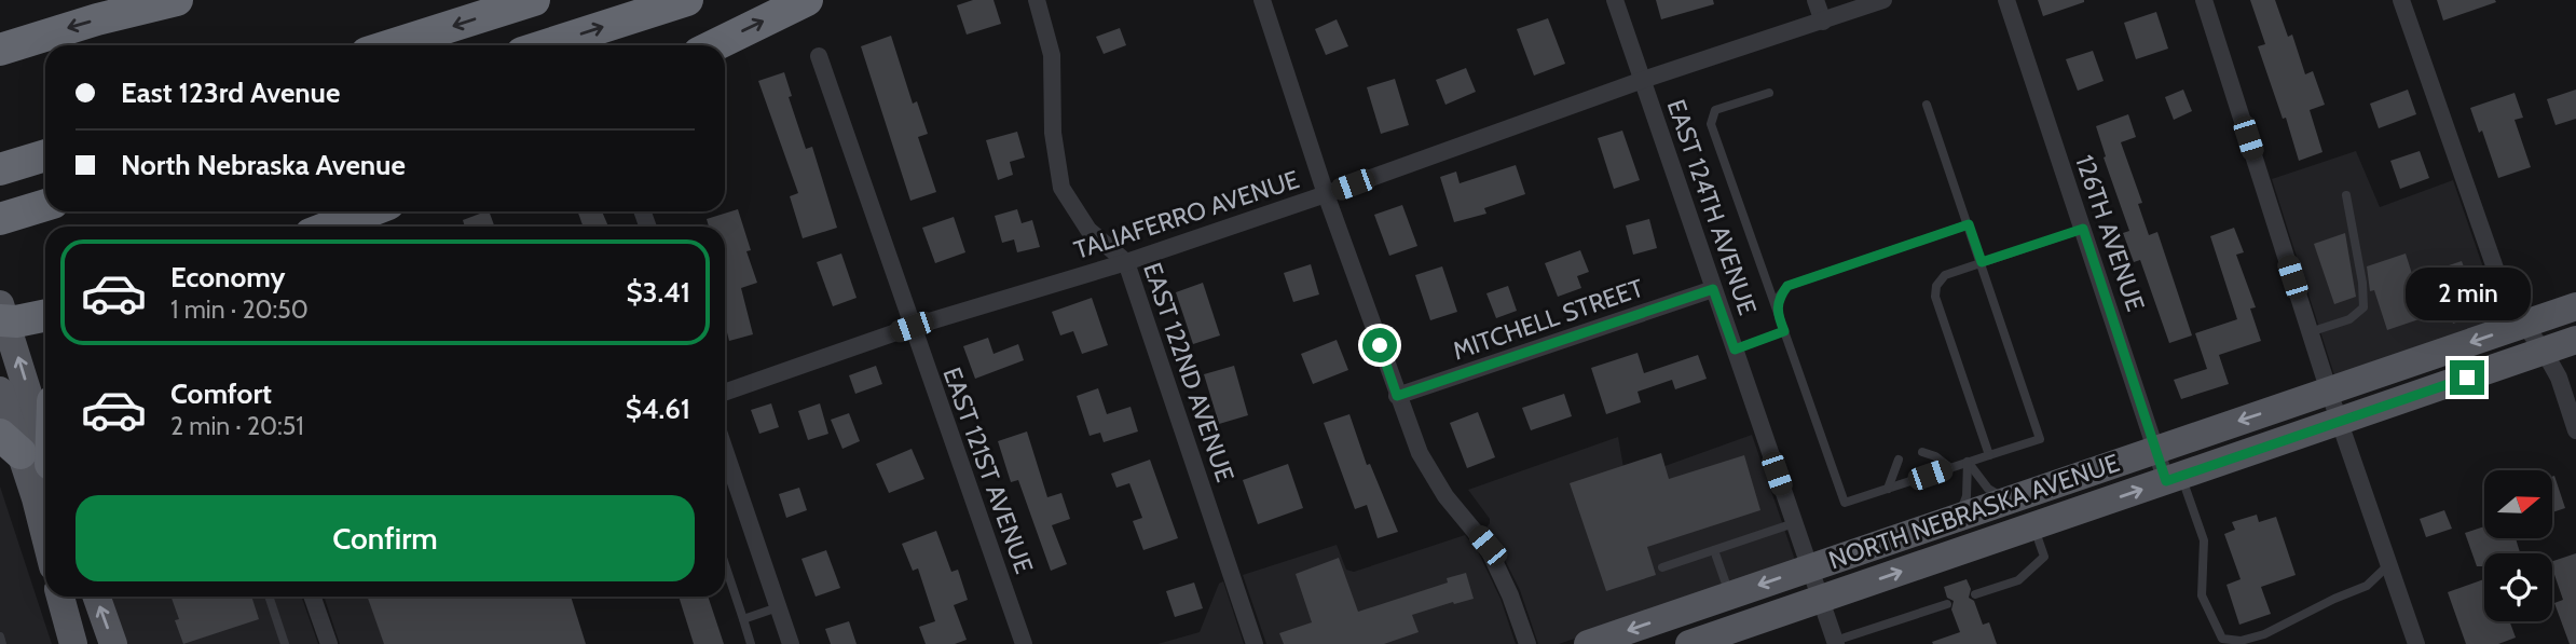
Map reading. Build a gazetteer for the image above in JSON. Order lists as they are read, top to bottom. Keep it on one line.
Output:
{"streets":{"main road":["NORTH NEBRASKA AVENUE"],"street":["EAST 124TH AVENUE","TALIAFERRO AVENUE","126TH AVENUE","MITCHELL STREET","EAST 122ND AVENUE","EAST 121ST AVENUE"]},"crossings":[["EAST 124TH AVENUE","TALIAFERRO AVENUE"],["EAST 124TH AVENUE","MITCHELL STREET"],["EAST 124TH AVENUE","NORTH NEBRASKA AVENUE"],["TALIAFERRO AVENUE","EAST 122ND AVENUE"],["TALIAFERRO AVENUE","EAST 121ST AVENUE"],["126TH AVENUE","NORTH NEBRASKA AVENUE"]],"north":"right","page":{"banner":["East 123rd Avenue","North Nebraska Avenue"],"list":[{"name":"Economy","note":"1 min · 20:50","value":"$3.41"},{"name":"Comfort","note":"2 min · 20:51","value":"$4.61"}],"bubble":"2 min","buttons":"Confirm"}}
